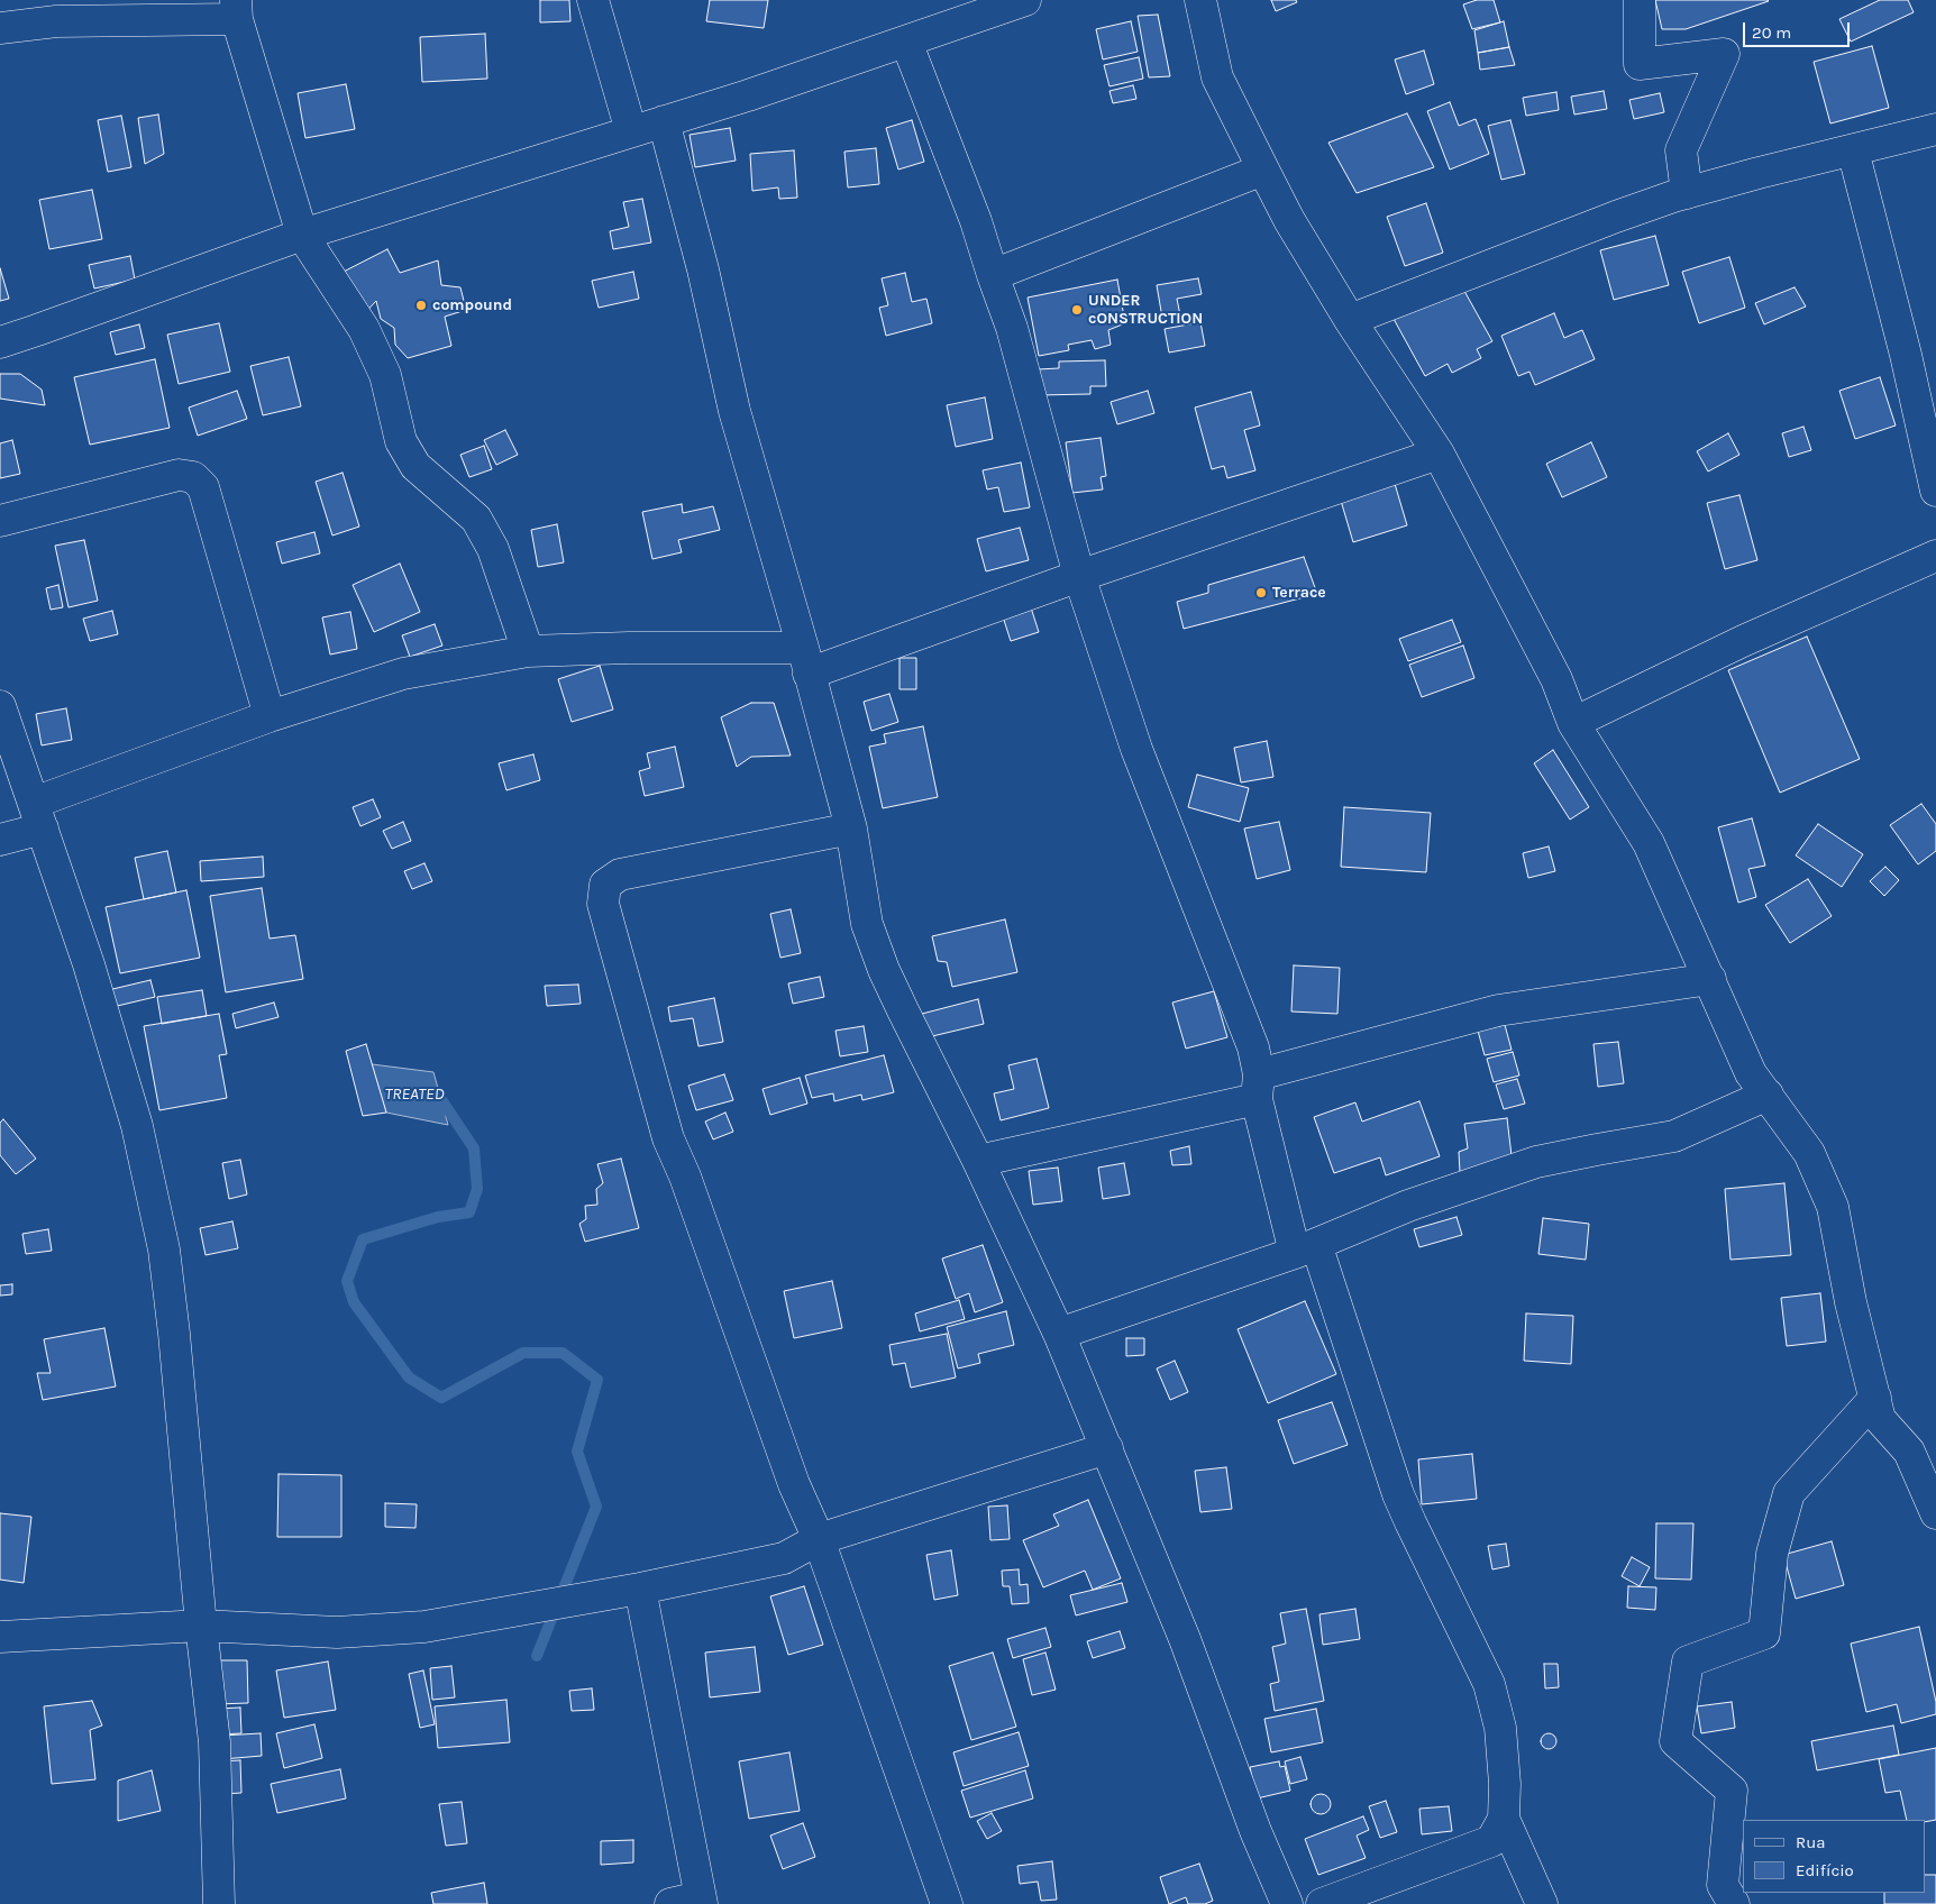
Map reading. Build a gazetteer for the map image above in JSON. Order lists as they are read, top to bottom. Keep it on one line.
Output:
{"water":["TREATED"],"places":["compound","UNDER cONSTRUCTION","Terrace"],"legend":["Rua","Edifício"],"scale_bar":"20 m"}
